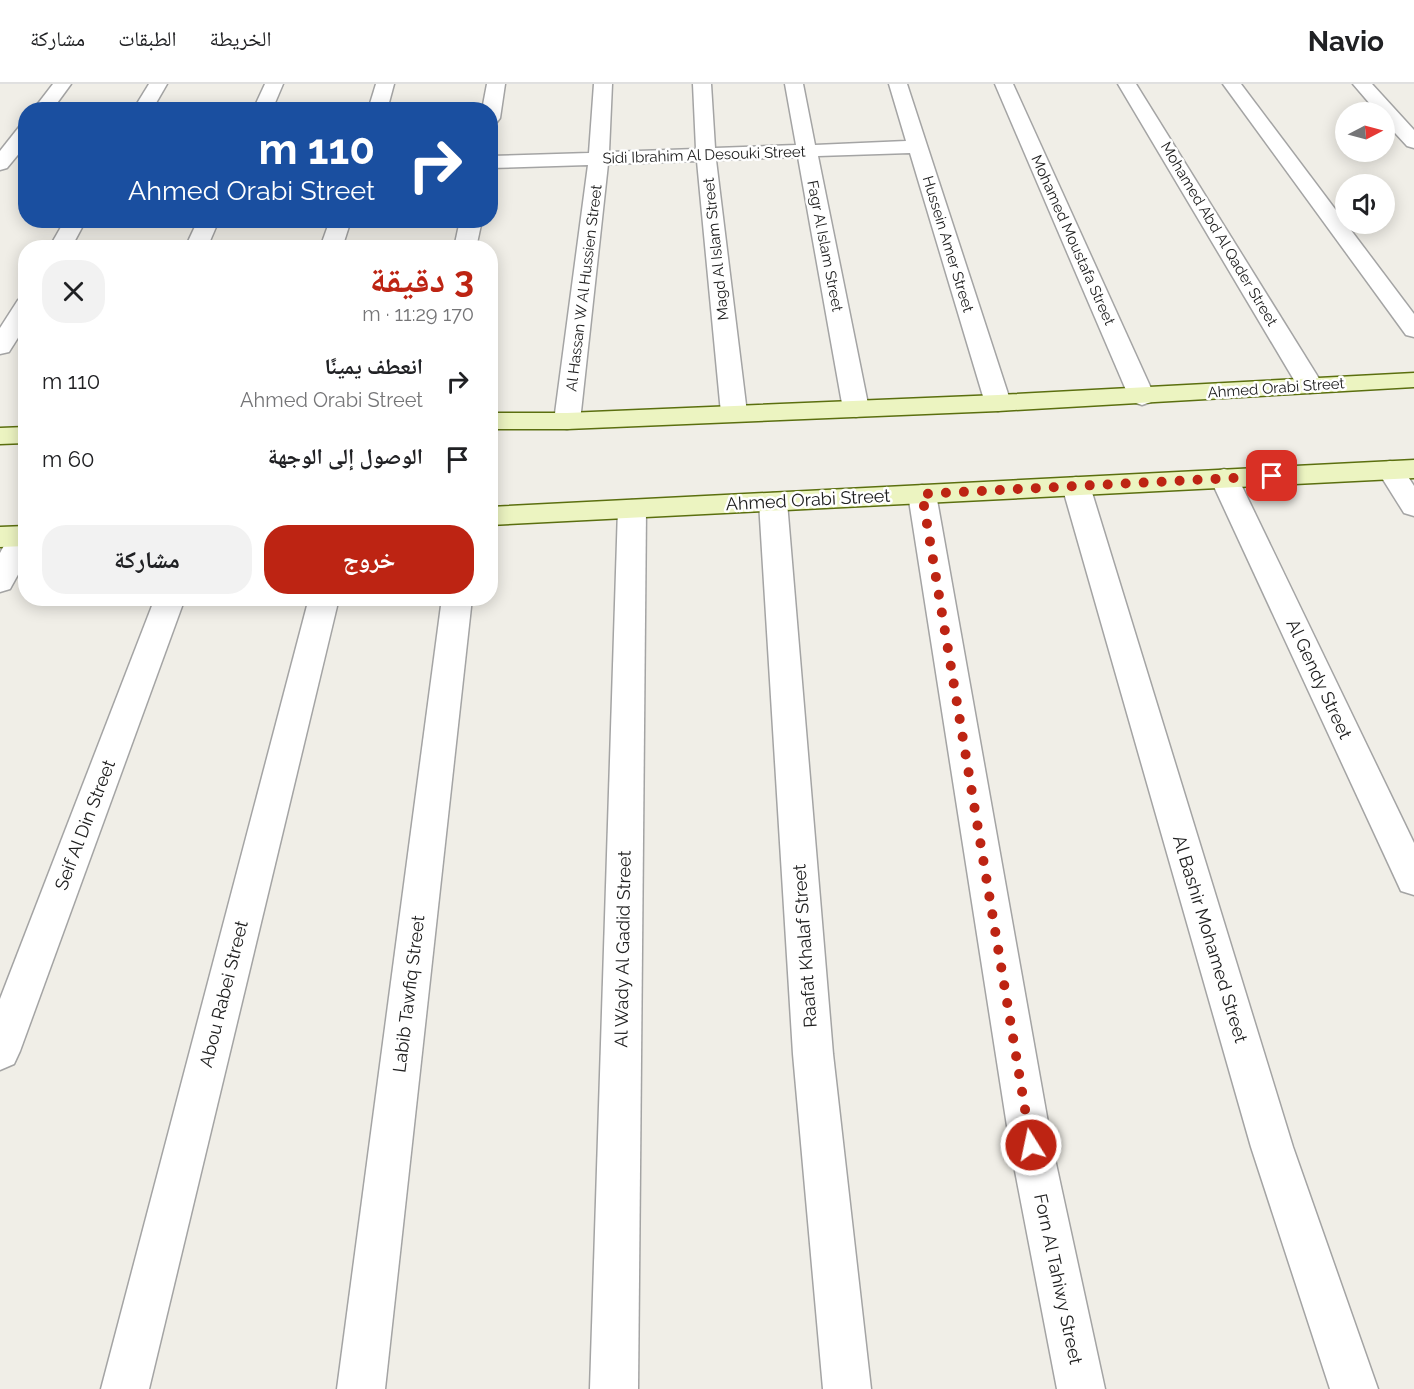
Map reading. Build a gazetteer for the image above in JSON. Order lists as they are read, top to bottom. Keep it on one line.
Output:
{"streets":{"street":["Sidi Ibrahim Al Desouki Street","Mohamed Abd Al Qader Street","Mohamed Moustafa Street","Hussein Amer Street","Fagr Al Islam Street","Magd Al Islam Street","Al Hassan W Al Hussien Street","Ahmed Orabi Street","Al Gendy Street","Seif Al Din Street","Al Bashir Mohamed Street","Raafat Khalaf Street","Al Wady Al Gadid Street","Abou Rabei Street","Labib Tawfiq Street","Forn Al Tahiwy Street"]},"crossings":[["Sidi Ibrahim Al Desouki Street","Hussein Amer Street"],["Sidi Ibrahim Al Desouki Street","Fagr Al Islam Street"],["Sidi Ibrahim Al Desouki Street","Magd Al Islam Street"],["Sidi Ibrahim Al Desouki Street","Al Hassan W Al Hussien Street"],["Mohamed Abd Al Qader Street","Ahmed Orabi Street"],["Mohamed Moustafa Street","Ahmed Orabi Street"],["Hussein Amer Street","Ahmed Orabi Street"],["Fagr Al Islam Street","Ahmed Orabi Street"],["Magd Al Islam Street","Ahmed Orabi Street"],["Al Hassan W Al Hussien Street","Ahmed Orabi Street"],["Ahmed Orabi Street","Al Gendy Street"],["Ahmed Orabi Street","Al Bashir Mohamed Street"],["Ahmed Orabi Street","Raafat Khalaf Street"],["Ahmed Orabi Street","Al Wady Al Gadid Street"],["Ahmed Orabi Street","Forn Al Tahiwy Street"]],"north":"right","page":{"header":"Navio","nav":["الخريطة","الطبقات","مشاركة"],"turn":["110 m","Ahmed Orabi Street"],"heading":["3 دقيقة","170 m · 11:29"],"list":[{"name":"انعطف يمينًا","note":"Ahmed Orabi Street","value":"110 m"},{"name":"الوصول إلى الوجهة","value":"60 m"}],"buttons":["خروج","مشاركة"]}}
